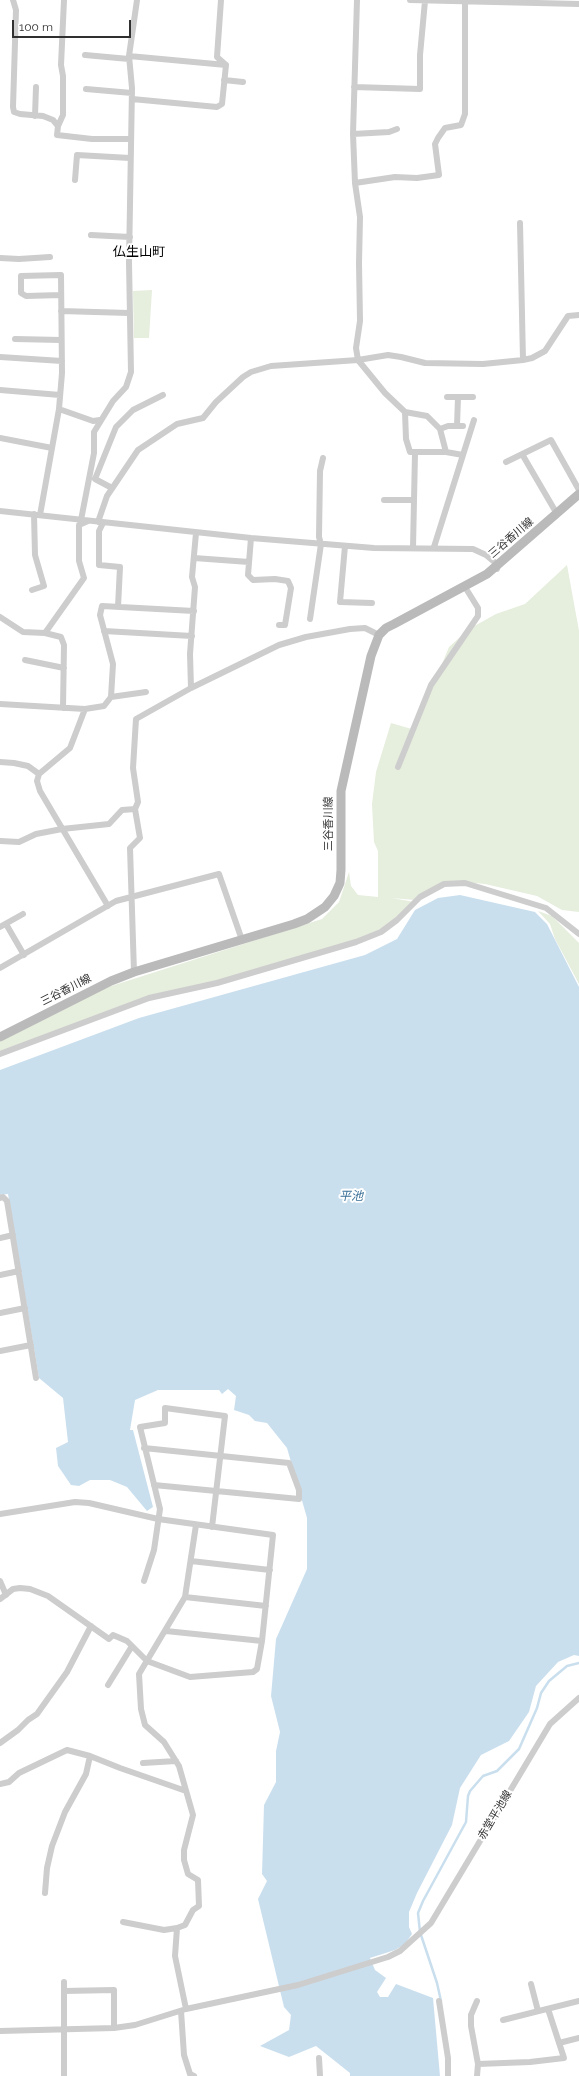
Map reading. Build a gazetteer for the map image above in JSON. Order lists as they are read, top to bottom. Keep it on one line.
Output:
{"streets":{"main road":["三谷香川線"],"street":["赤堂平池線"]},"districts":["仏生山町"],"water":["平池"],"scale_bar":"100 m"}
